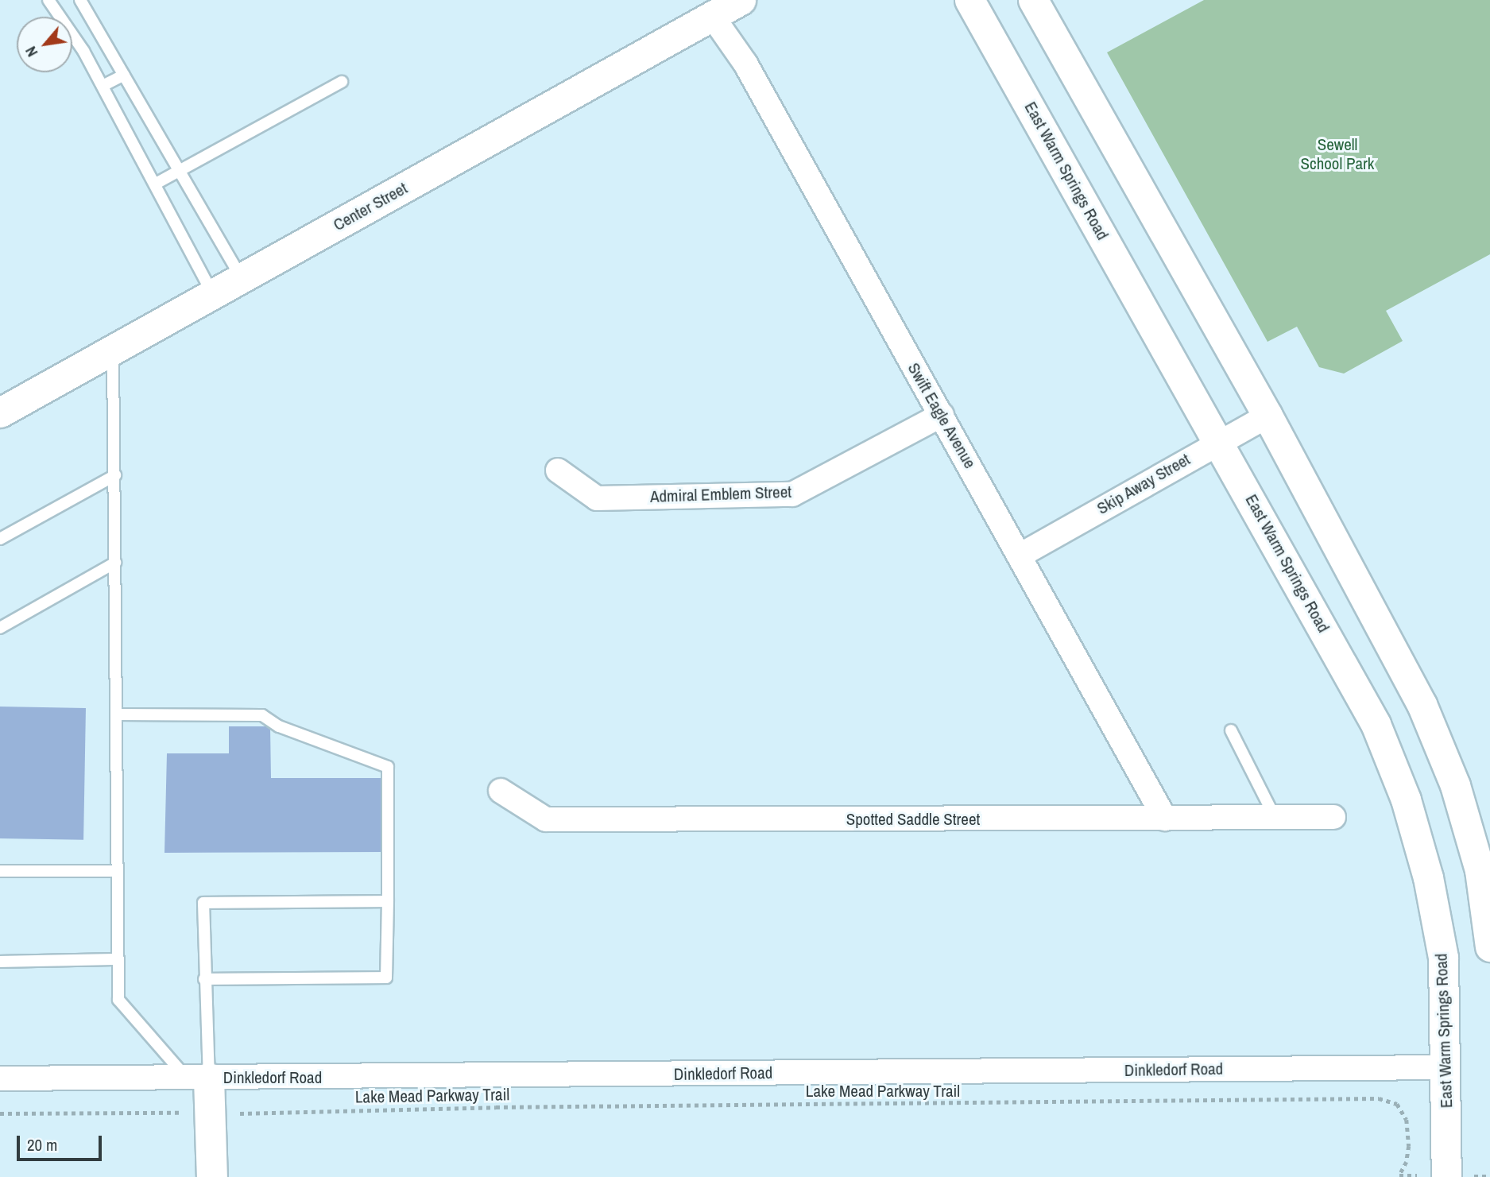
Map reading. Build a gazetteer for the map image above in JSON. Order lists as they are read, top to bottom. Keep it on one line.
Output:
{"streets":{"street":["East Warm Springs Road","Center Street","Swift Eagle Avenue","Skip Away Street","Admiral Emblem Street","Spotted Saddle Street","Dinkledorf Road"],"path":["Lake Mead Parkway Trail"]},"crossings":[["East Warm Springs Road","Skip Away Street"],["East Warm Springs Road","Dinkledorf Road"],["East Warm Springs Road","Lake Mead Parkway Trail"],["Center Street","Swift Eagle Avenue"],["Swift Eagle Avenue","Skip Away Street"],["Swift Eagle Avenue","Admiral Emblem Street"],["Swift Eagle Avenue","Spotted Saddle Street"]],"parks":["Sewell School Park"],"scale_bar":"20 m","north":"bottom left"}
